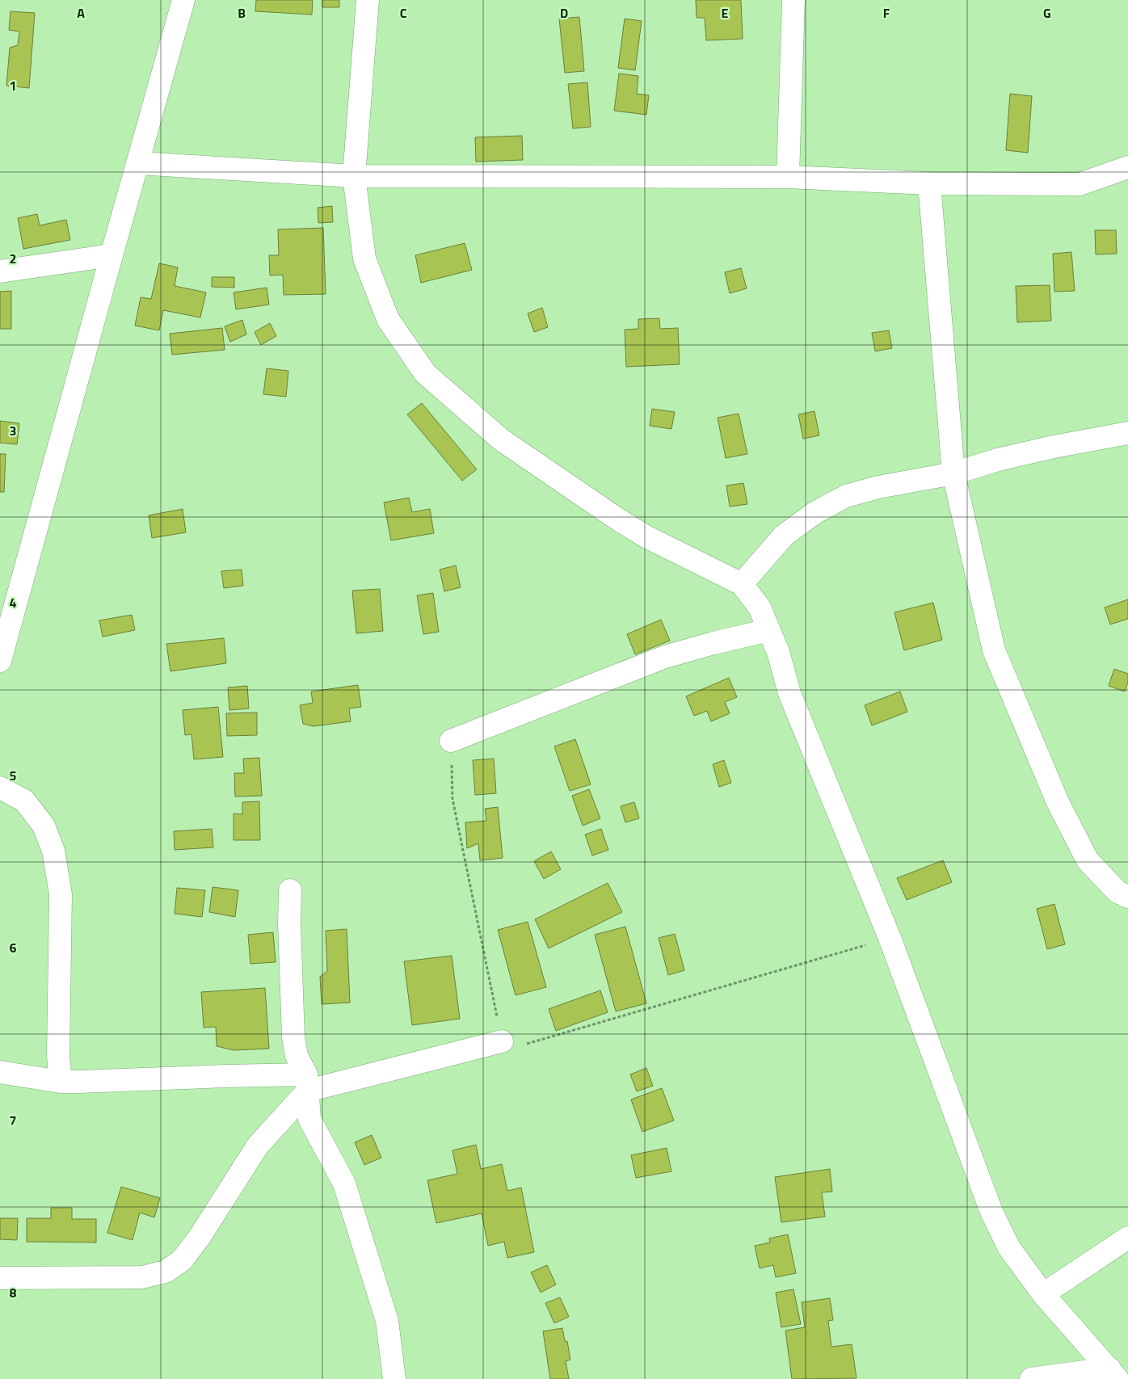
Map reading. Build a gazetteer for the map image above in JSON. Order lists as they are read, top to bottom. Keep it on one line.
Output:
{"grid":{"columns":["A","B","C","D","E","F","G"],"rows":["1","2","3","4","5","6","7","8"]}}
